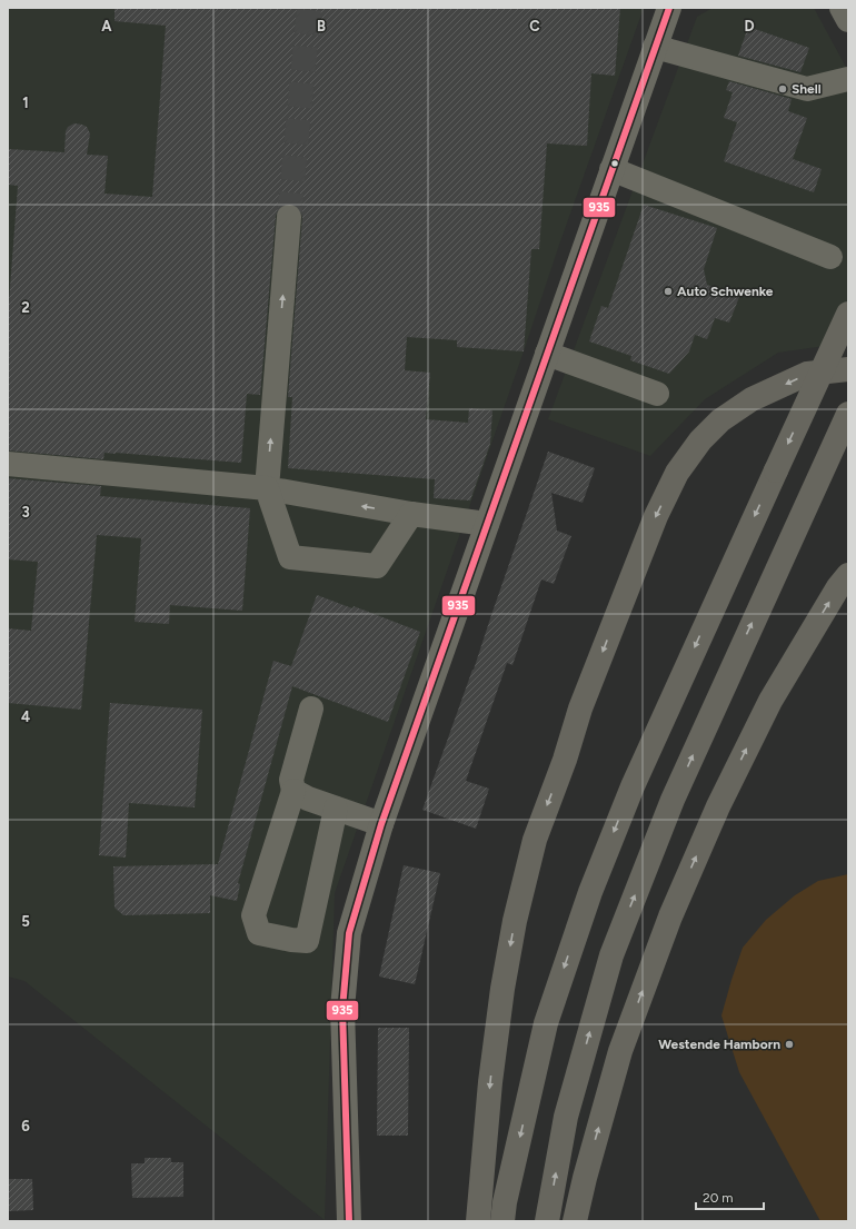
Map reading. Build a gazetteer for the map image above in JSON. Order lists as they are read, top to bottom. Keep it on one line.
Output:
{"places":["Shell","Auto Schwenke","Westende Hamborn"],"lines":["transit line 935"],"scale_bar":"20 m","grid":{"columns":["A","B","C","D"],"rows":["1","2","3","4","5","6"]}}
